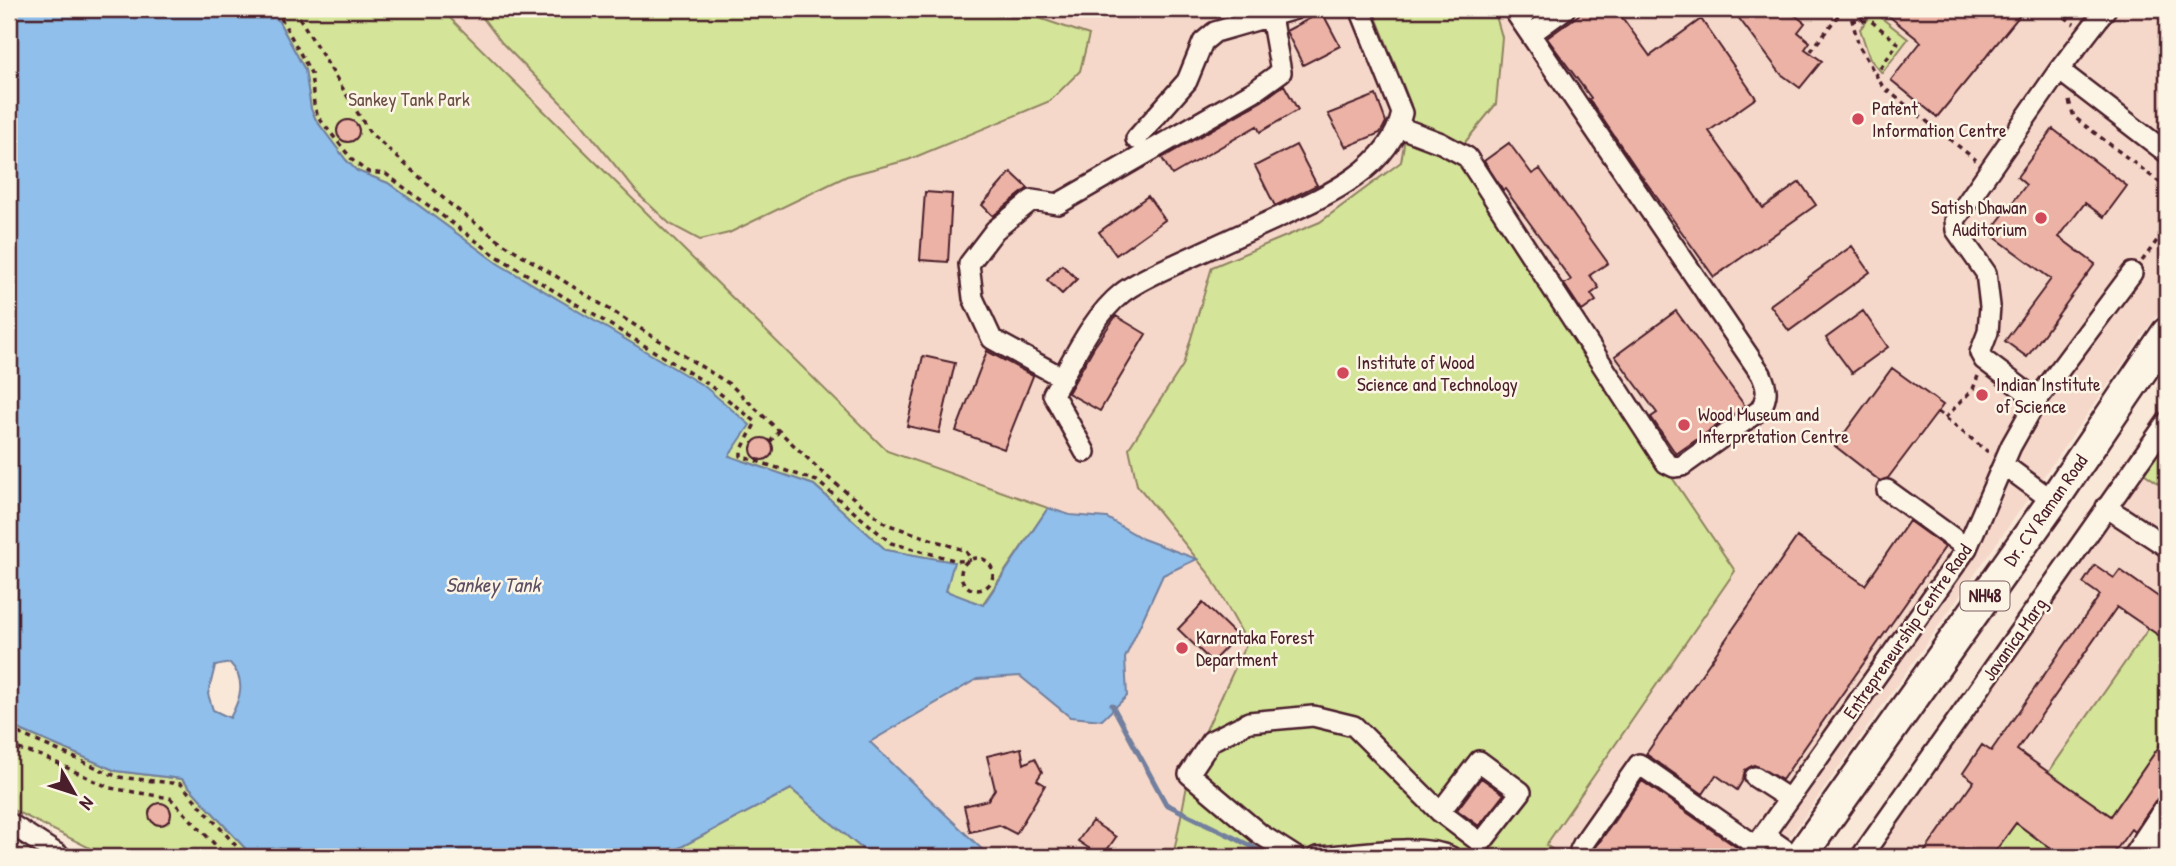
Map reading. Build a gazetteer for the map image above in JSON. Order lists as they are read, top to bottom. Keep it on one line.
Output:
{"streets":{"highway":["Dr. CV Raman Road","NH48"],"street":["Entrepreneurship Centre Raod","Javanica Marg"]},"water":["Sankey Tank"],"parks":["Sankey Tank Park"],"places":["Patent Information Centre","Satish Dhawan Auditorium","Institute of Wood Science and Technology","Indian Institute of Science","Wood Museum and Interpretation Centre","Karnataka Forest Department"],"north":"bottom right"}
